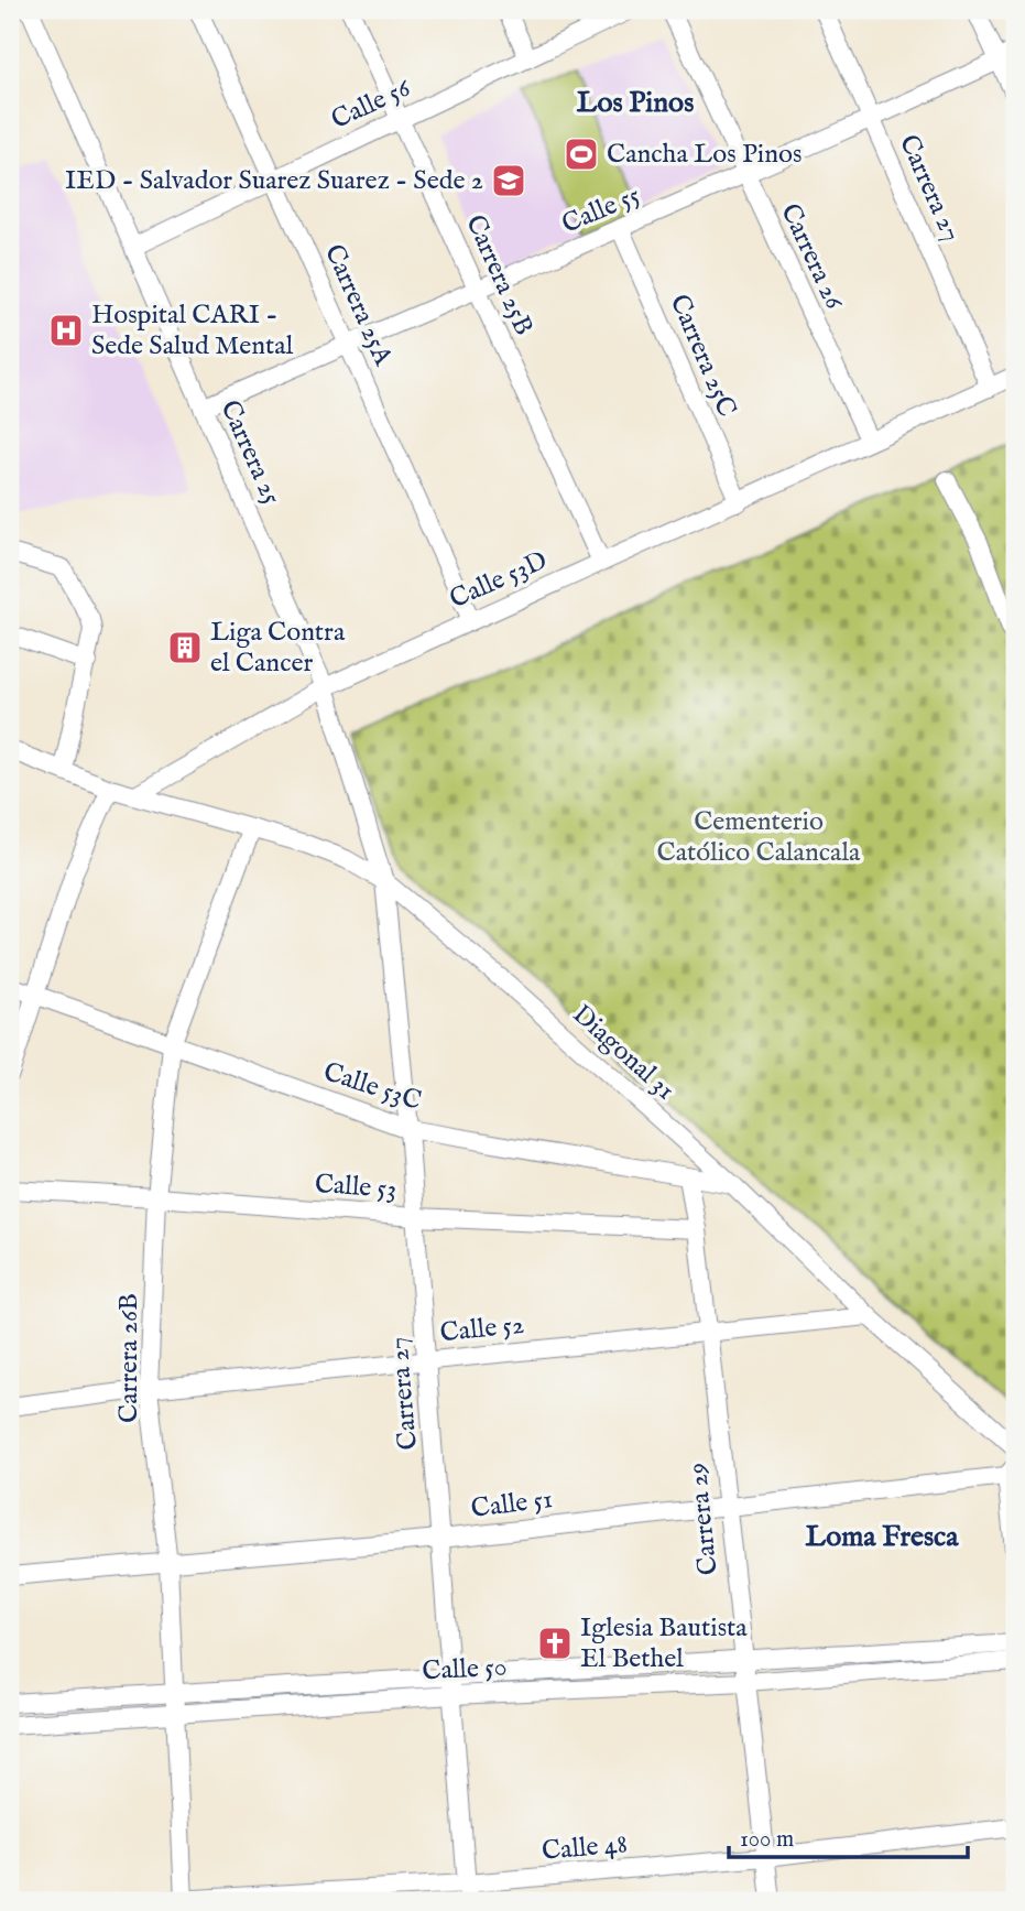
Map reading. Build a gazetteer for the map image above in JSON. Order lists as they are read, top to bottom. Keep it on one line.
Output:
{"streets":{"street":["Calle 56","Carrera 27","Calle 55","Carrera 26","Carrera 25B","Carrera 25A","Carrera 25C","Carrera 25","Calle 53D","Diagonal 31","Calle 53C","Calle 53","Calle 52","Carrera 26B","Calle 51","Carrera 29","Calle 50","Calle 48"]},"crossings":[["Calle 56","Carrera 25B"],["Calle 56","Carrera 25A"],["Calle 56","Carrera 25"],["Carrera 27","Calle 55"],["Carrera 27","Carrera 25"],["Carrera 27","Calle 53D"],["Carrera 27","Diagonal 31"],["Carrera 27","Calle 53C"],["Carrera 27","Calle 53"],["Carrera 27","Calle 52"],["Carrera 27","Calle 51"],["Carrera 27","Calle 50"],["Carrera 27","Calle 48"],["Calle 55","Carrera 26"],["Calle 55","Carrera 25B"],["Calle 55","Carrera 25A"],["Calle 55","Carrera 25C"],["Calle 55","Carrera 25"],["Carrera 26","Calle 53D"],["Carrera 25B","Calle 53D"],["Carrera 25A","Calle 53D"],["Carrera 25C","Calle 53D"],["Carrera 25","Calle 53D"],["Carrera 25","Diagonal 31"],["Calle 53D","Diagonal 31"],["Diagonal 31","Calle 53C"],["Diagonal 31","Calle 52"],["Diagonal 31","Carrera 26B"],["Calle 53C","Carrera 26B"],["Calle 53C","Carrera 29"],["Calle 53","Carrera 26B"],["Calle 53","Carrera 29"],["Calle 52","Carrera 26B"],["Calle 52","Carrera 29"],["Carrera 26B","Calle 51"],["Carrera 26B","Calle 50"],["Carrera 26B","Calle 48"],["Calle 51","Carrera 29"],["Carrera 29","Calle 50"],["Carrera 29","Calle 48"]],"districts":["Los Pinos","Loma Fresca"],"parks":["Cementerio Católico Calancala"],"places":{"sports":["Cancha Los Pinos"],"school or university":["IED - Salvador Suarez Suarez - Sede 2"],"hospital":["Hospital CARI - Sede Salud Mental"],"building":["Liga Contra el Cancer"],"church":["Iglesia Bautista El Bethel"]},"scale_bar":"100 m"}
